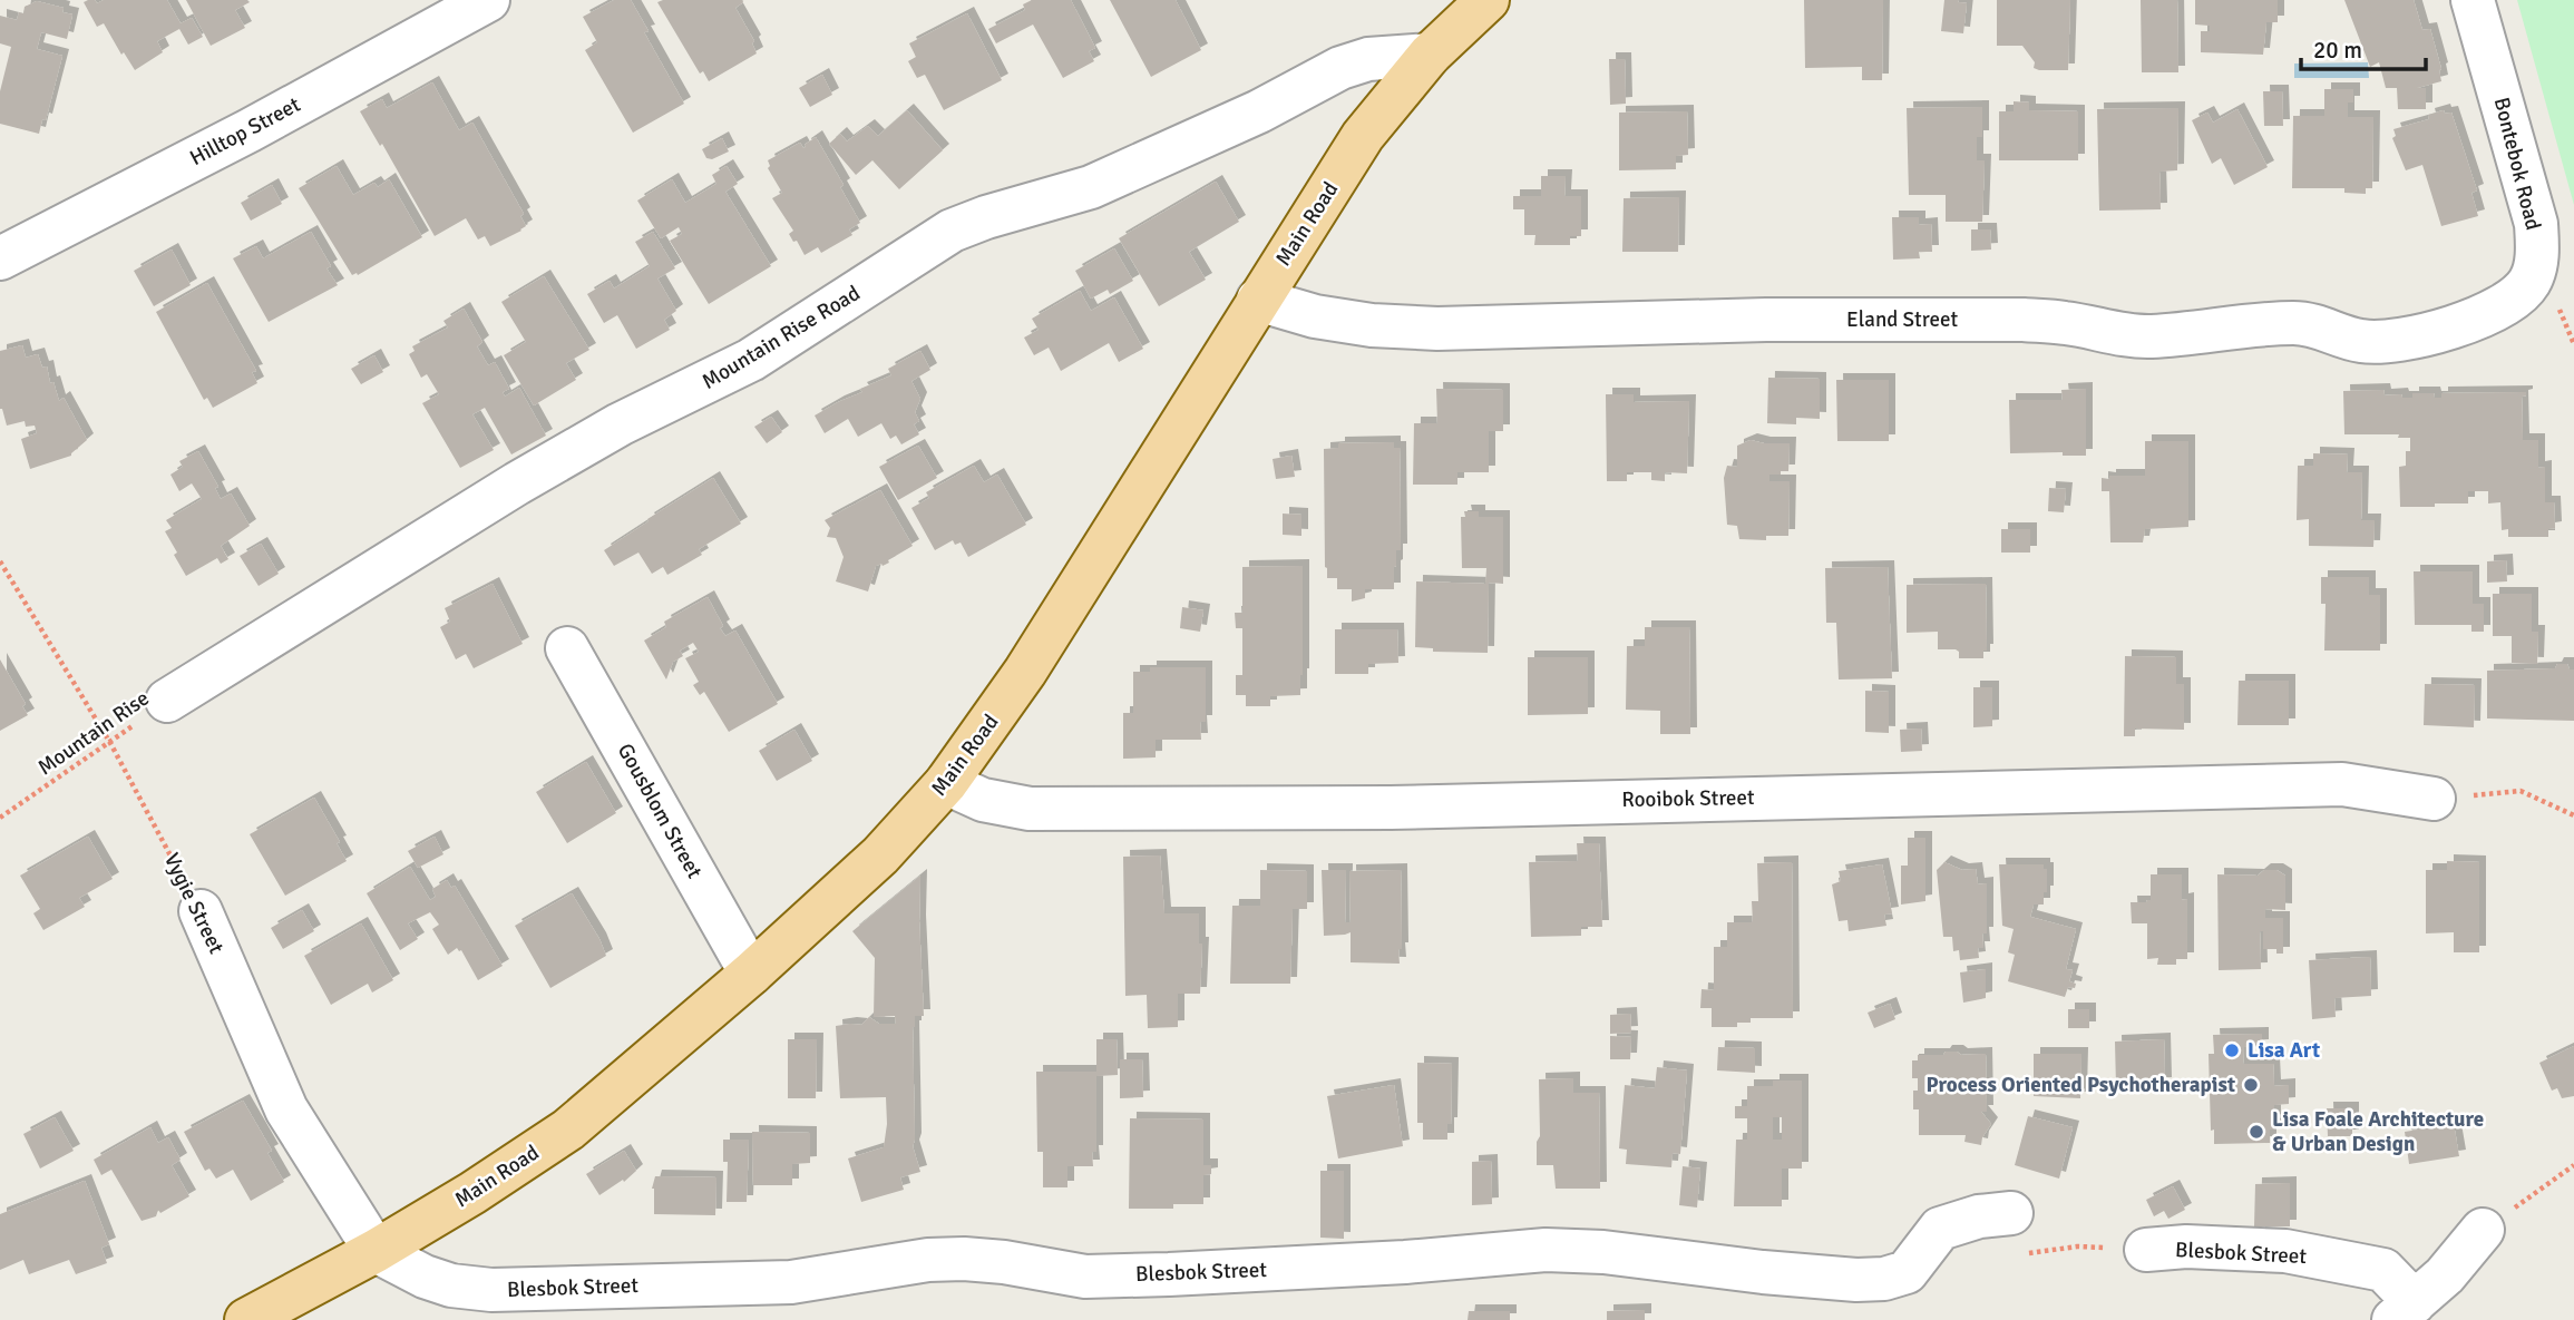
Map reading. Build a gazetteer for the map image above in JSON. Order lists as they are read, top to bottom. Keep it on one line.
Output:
{"streets":{"main road":["Main Road"],"street":["Hilltop Street","Bontebok Road","Eland Street","Mountain Rise Road","Rooibok Street","Gousblom Street","Vygie Street","Blesbok Street"],"path":["Mountain Rise"]},"crossings":[["Bontebok Road","Eland Street"],["Main Road","Eland Street"],["Main Road","Mountain Rise Road"],["Main Road","Rooibok Street"],["Main Road","Gousblom Street"],["Main Road","Vygie Street"],["Main Road","Blesbok Street"],["Mountain Rise Road","Mountain Rise"],["Mountain Rise","Vygie Street"],["Vygie Street","Blesbok Street"]],"places":["Lisa Art","Process Oriented Psychotherapist","Lisa Foale Architecture & Urban Design"],"scale_bar":"20 m"}
